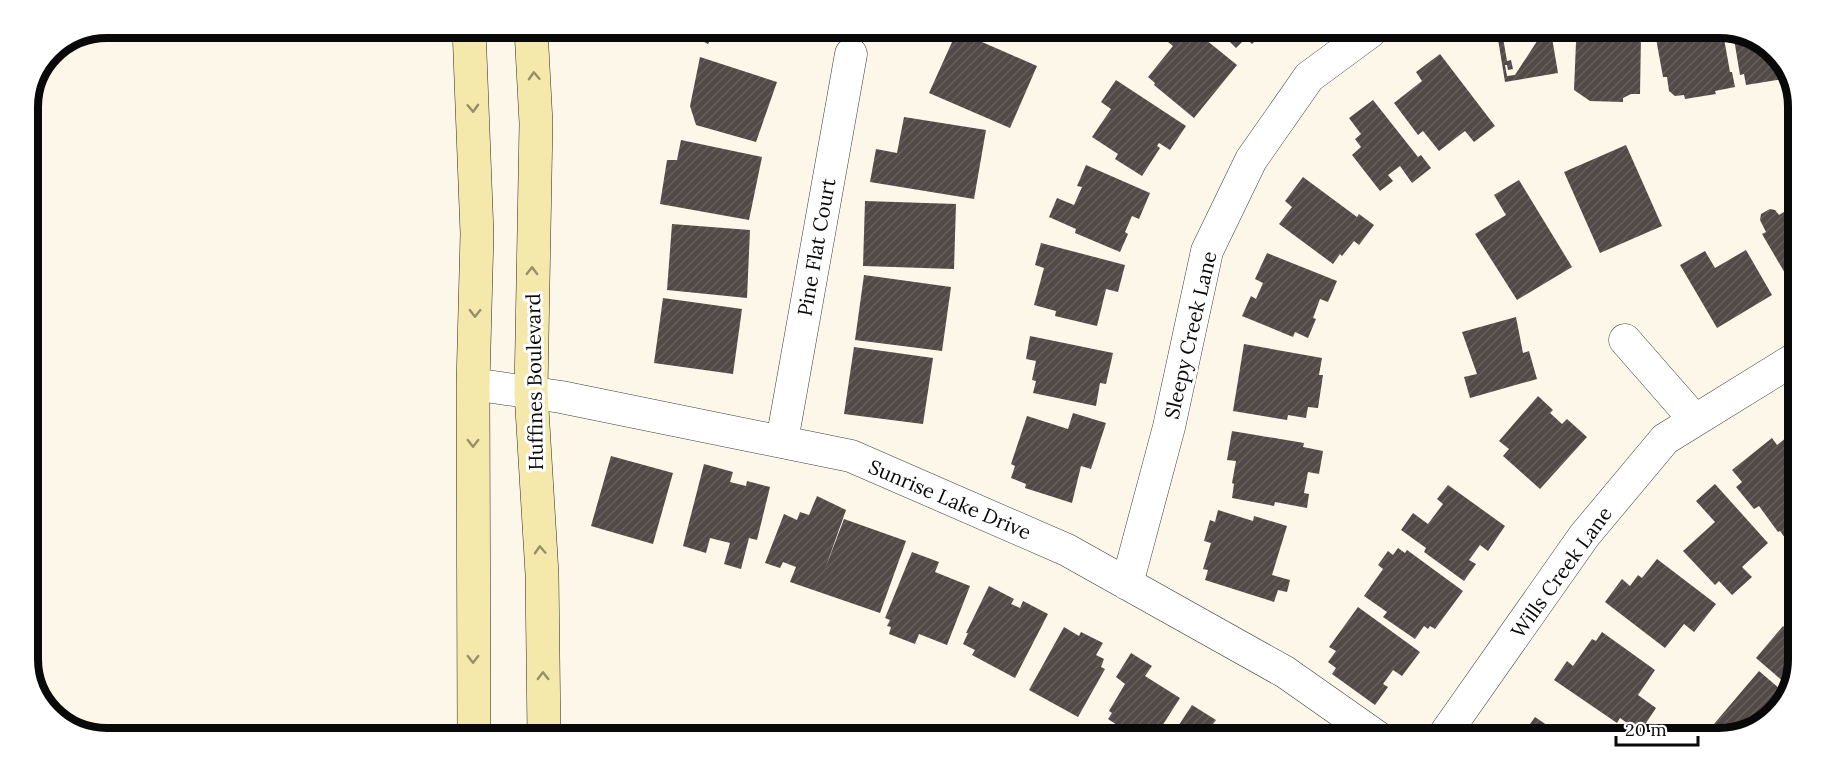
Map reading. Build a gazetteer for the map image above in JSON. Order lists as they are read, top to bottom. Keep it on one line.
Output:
{"streets":{"main road":["Huffines Boulevard"],"street":["Pine Flat Court","Sleepy Creek Lane","Sunrise Lake Drive","Wills Creek Lane"]},"crossings":[["Pine Flat Court","Sunrise Lake Drive"],["Sleepy Creek Lane","Sunrise Lake Drive"],["Huffines Boulevard","Sunrise Lake Drive"]],"scale_bar":"20 m"}
